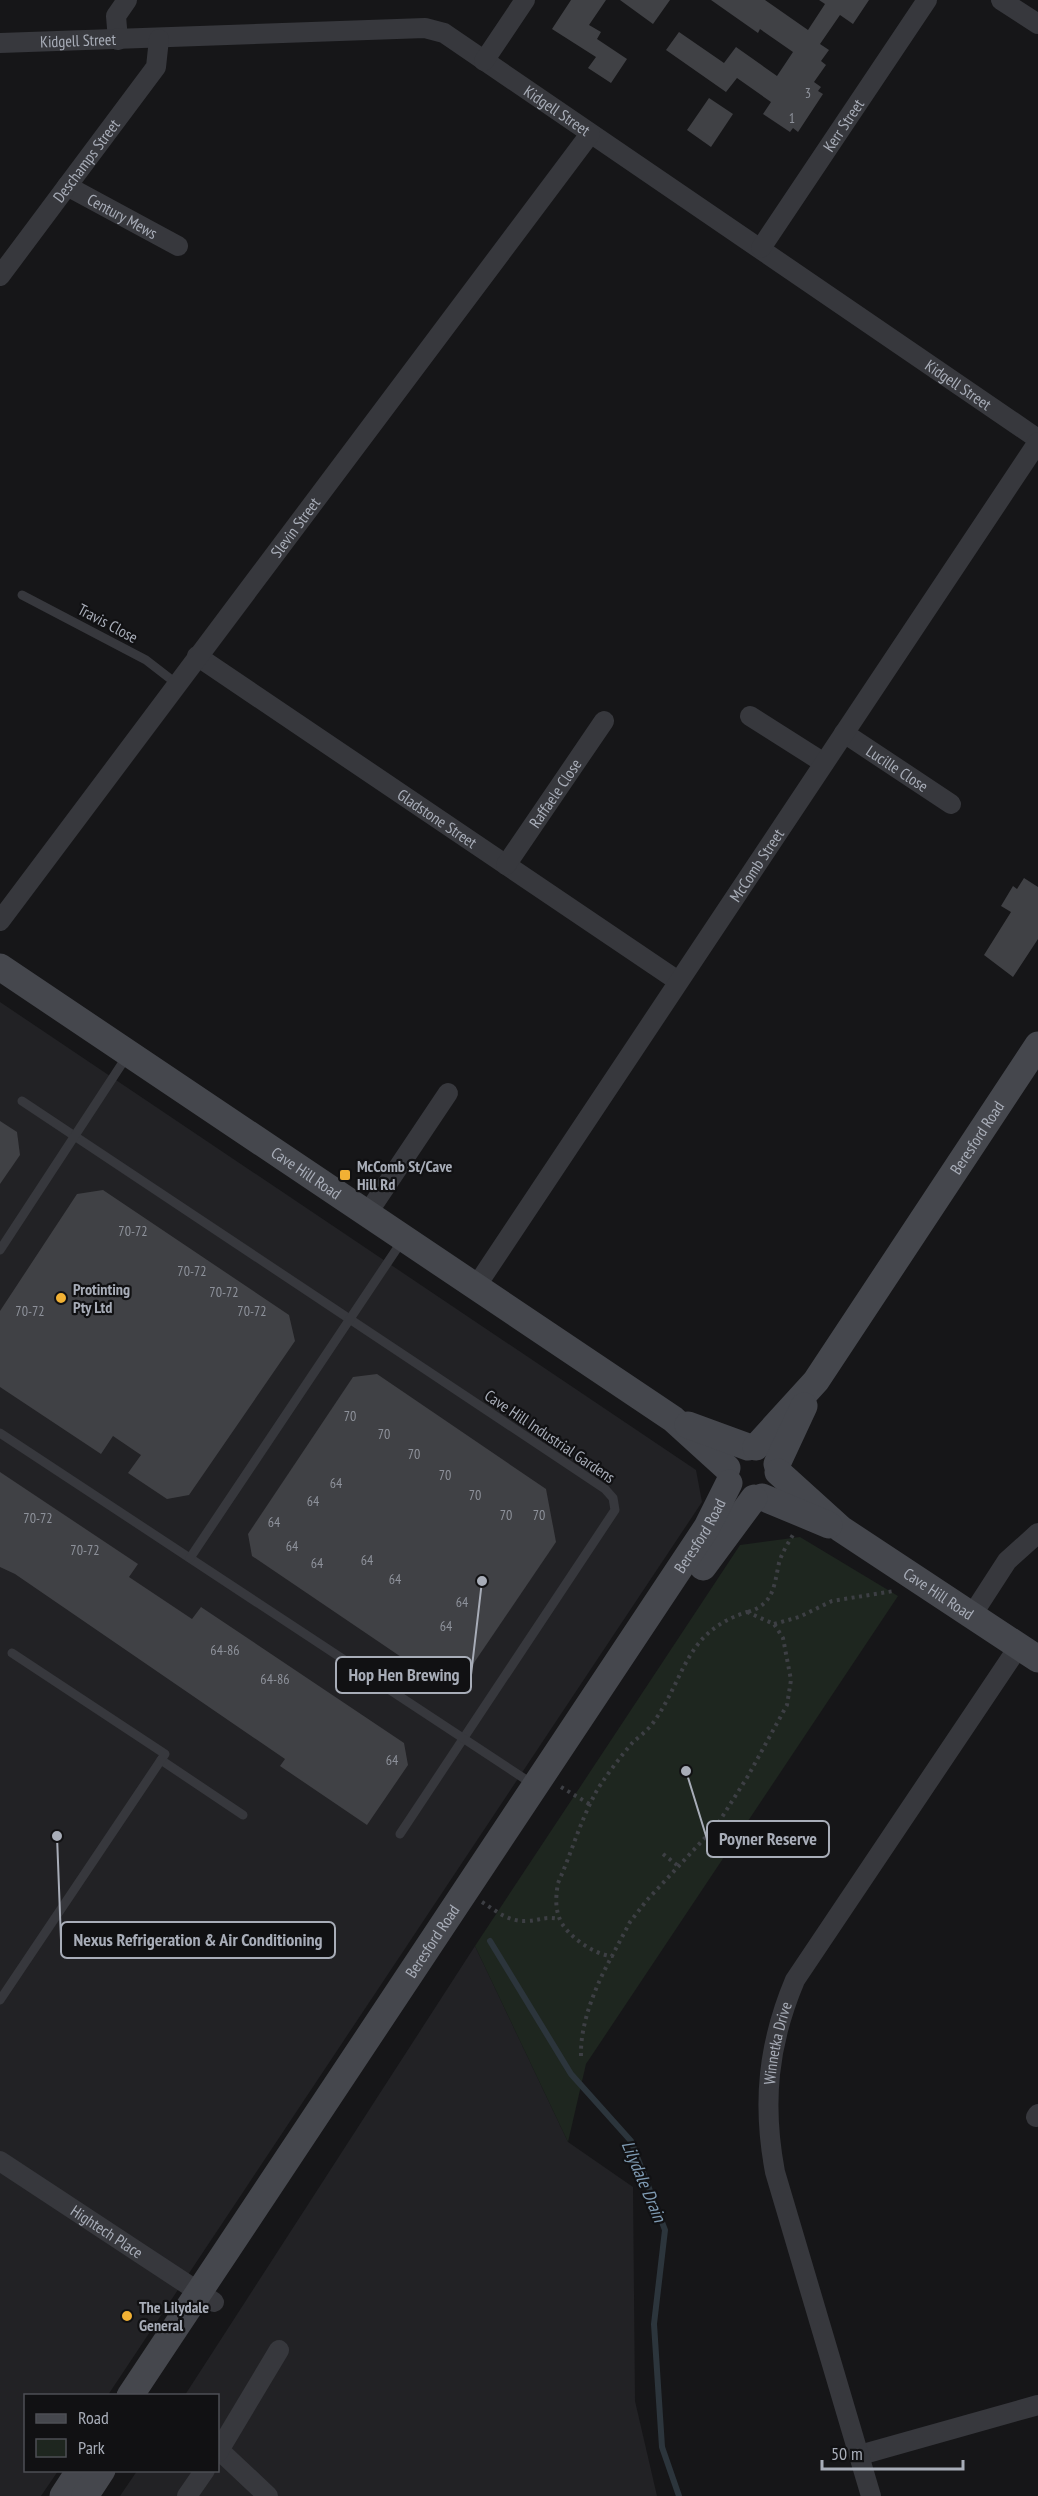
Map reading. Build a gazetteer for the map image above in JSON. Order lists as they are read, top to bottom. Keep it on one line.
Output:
{"streets":{"main road":["Beresford Road","Cave Hill Road"],"street":["Kidgell Street","Kerr Street","Deschamps Street","Century Mews","Slevin Street","Lucille Close","Raffaele Close","Gladstone Street","McComb Street","Winnetka Drive","Hightech Place"],"lane":["Travis Close","Cave Hill Industrial Gardens"]},"crossings":[["Kidgell Street","Kerr Street"],["Kidgell Street","Deschamps Street"],["Kidgell Street","Slevin Street"],["Kidgell Street","McComb Street"],["Deschamps Street","Century Mews"],["Slevin Street","Travis Close"],["Slevin Street","Gladstone Street"],["Lucille Close","McComb Street"],["Raffaele Close","Gladstone Street"],["Gladstone Street","McComb Street"],["McComb Street","Cave Hill Road"],["Beresford Road","Cave Hill Road"],["Beresford Road","Hightech Place"],["Cave Hill Road","Winnetka Drive"]],"water":["Lilydale Drain"],"places":{"transit":["McComb St/Cave Hill Rd"],"other":["Protinting Pty Ltd","Hop Hen Brewing","Poyner Reserve","Nexus Refrigeration & Air Conditioning","The Lilydale General"]},"house_numbers":["3","1","70-72","70-72","70-72","70-72","70-72","70","70","70","70","64","70","64","70","70","70-72","64","64","70-72","64","64","64","64","64","64-86","64-86","64"],"legend":["Road","Park"],"scale_bar":"50 m"}
